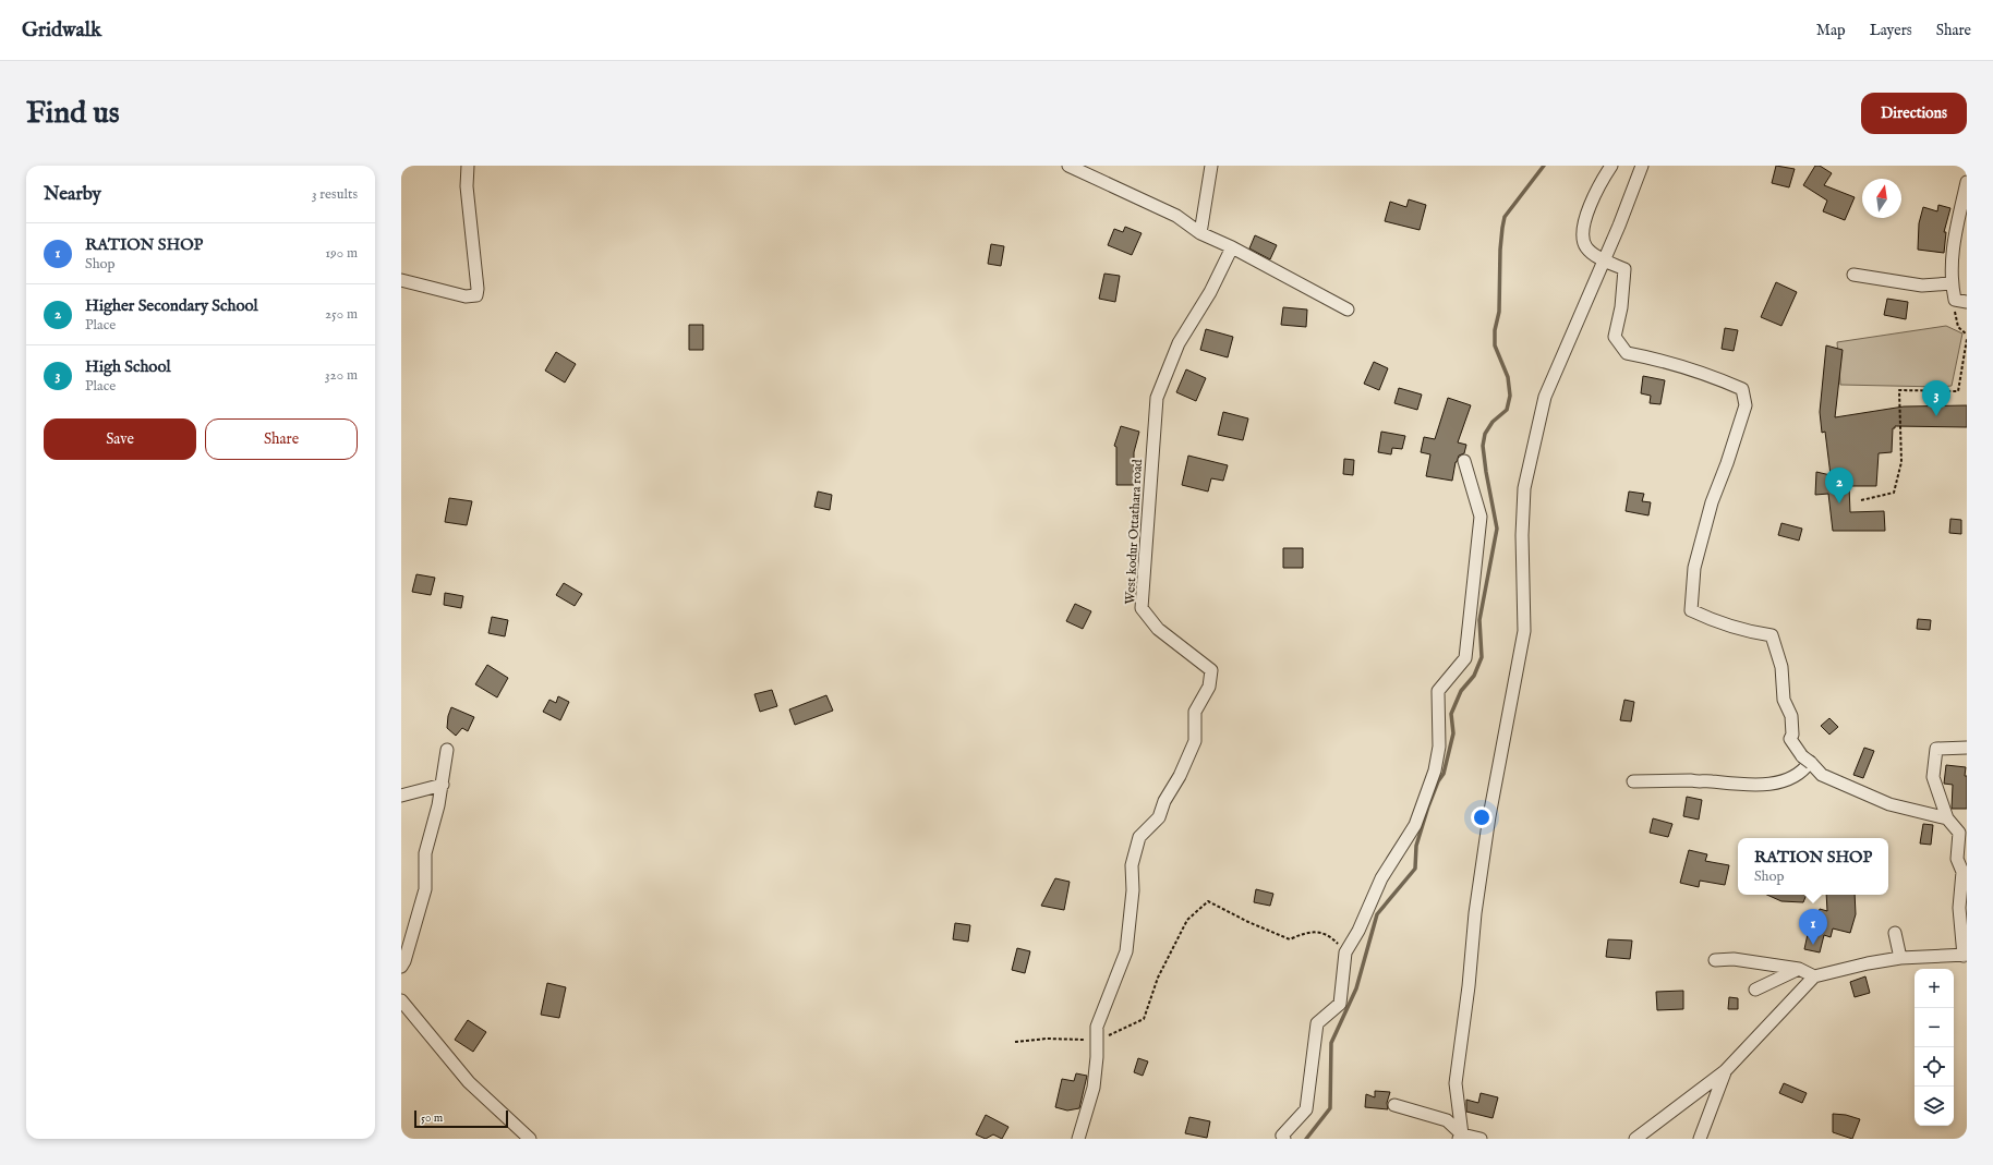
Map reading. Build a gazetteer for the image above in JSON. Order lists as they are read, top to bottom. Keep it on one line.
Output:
{"streets":{"street":["West kodur Ottathara road"]},"scale_bar":"50 m","north":"top","page":{"header":"Gridwalk","nav":["Map","Layers","Share"],"buttons":["Directions",["Save","Share"]],"title":"Find us","heading":["Nearby","3 results"],"list":[{"mark":"1","name":"RATION SHOP","note":"Shop","value":"190 m"},{"mark":"2","name":"Higher Secondary School","note":"Place","value":"250 m"},{"mark":"3","name":"High School","note":"Place","value":"320 m"}],"pins":["3","2","1"],"popup":["RATION SHOP","Shop"],"map_buttons":["+","−"],"scale":"50 m"}}
